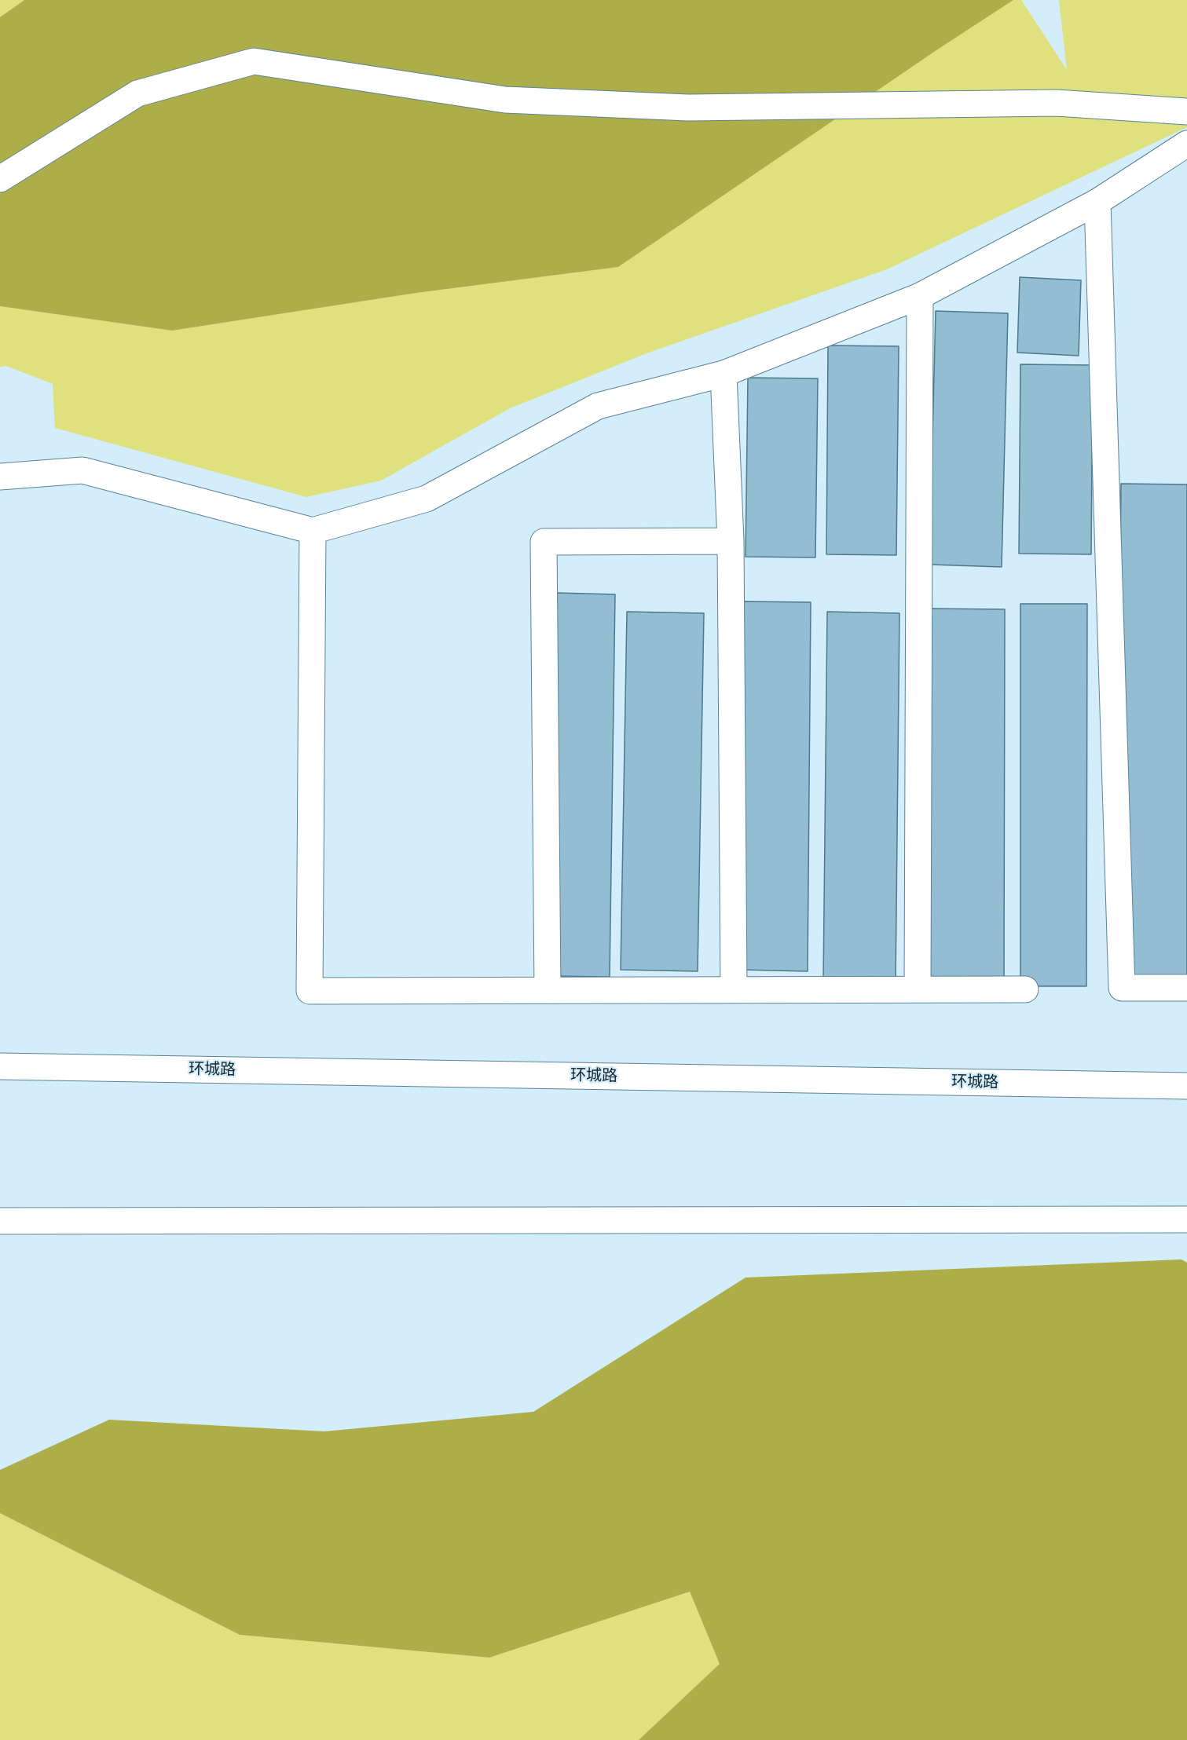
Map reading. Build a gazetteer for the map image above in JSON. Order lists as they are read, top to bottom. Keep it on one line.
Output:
{"streets":{"street":["环城路"]}}
